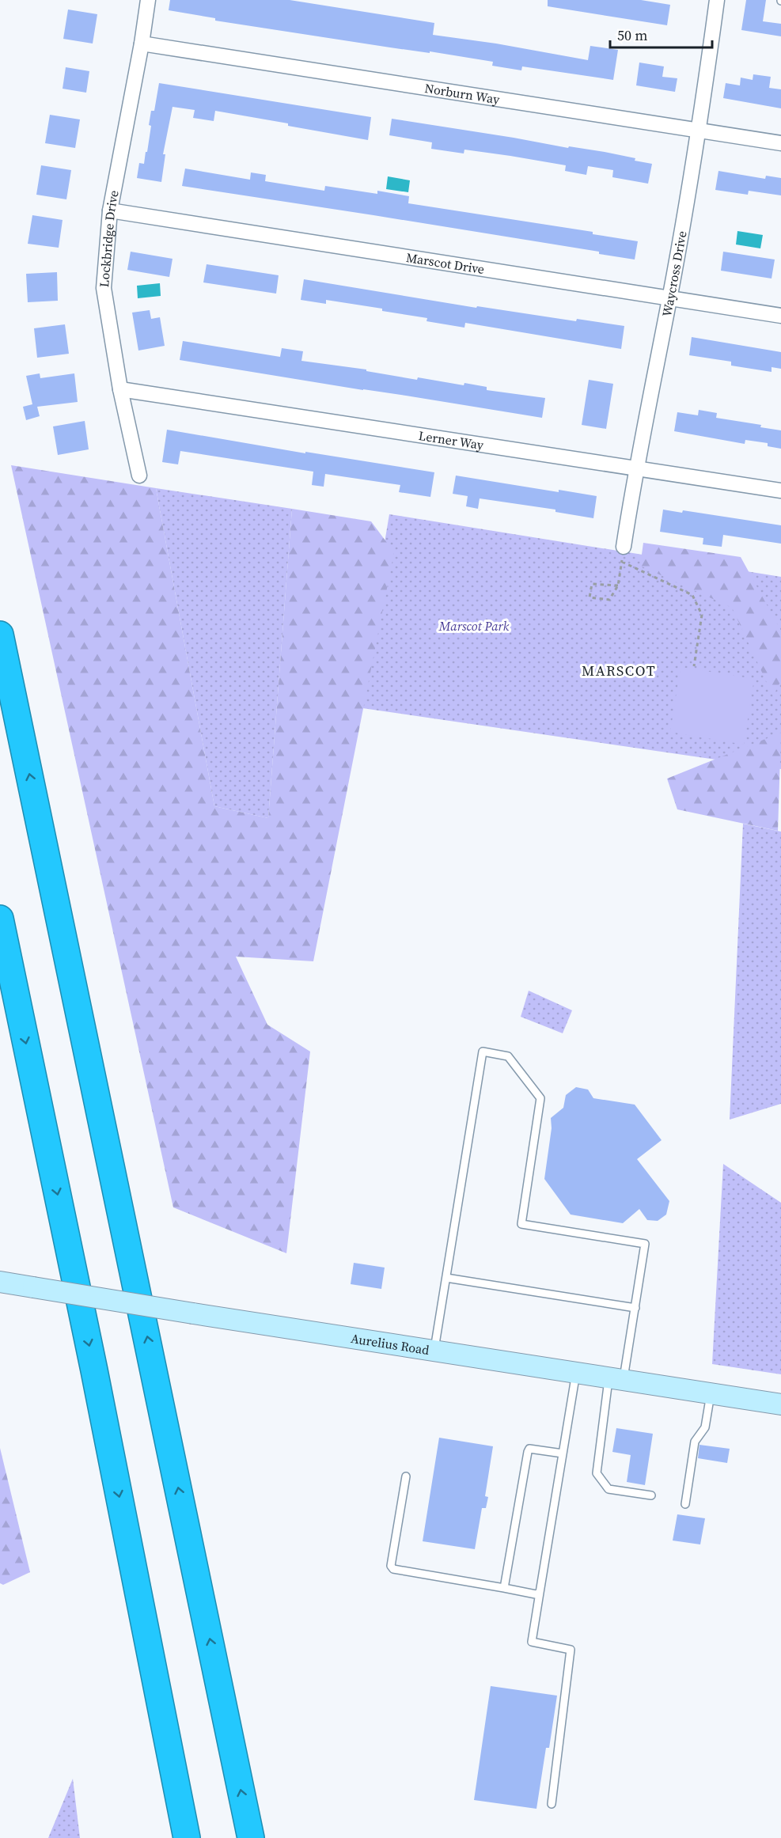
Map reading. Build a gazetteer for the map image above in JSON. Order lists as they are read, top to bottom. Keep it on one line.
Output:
{"streets":{"street":["Norburn Way","Lockbridge Drive","Marscot Drive","Waycross Drive","Lerner Way","Aurelius Road"]},"crossings":[["Norburn Way","Lockbridge Drive"],["Norburn Way","Waycross Drive"],["Lockbridge Drive","Marscot Drive"],["Lockbridge Drive","Lerner Way"],["Marscot Drive","Waycross Drive"],["Waycross Drive","Lerner Way"]],"districts":["MARSCOT"],"parks":["Marscot Park"],"scale_bar":"50 m"}
